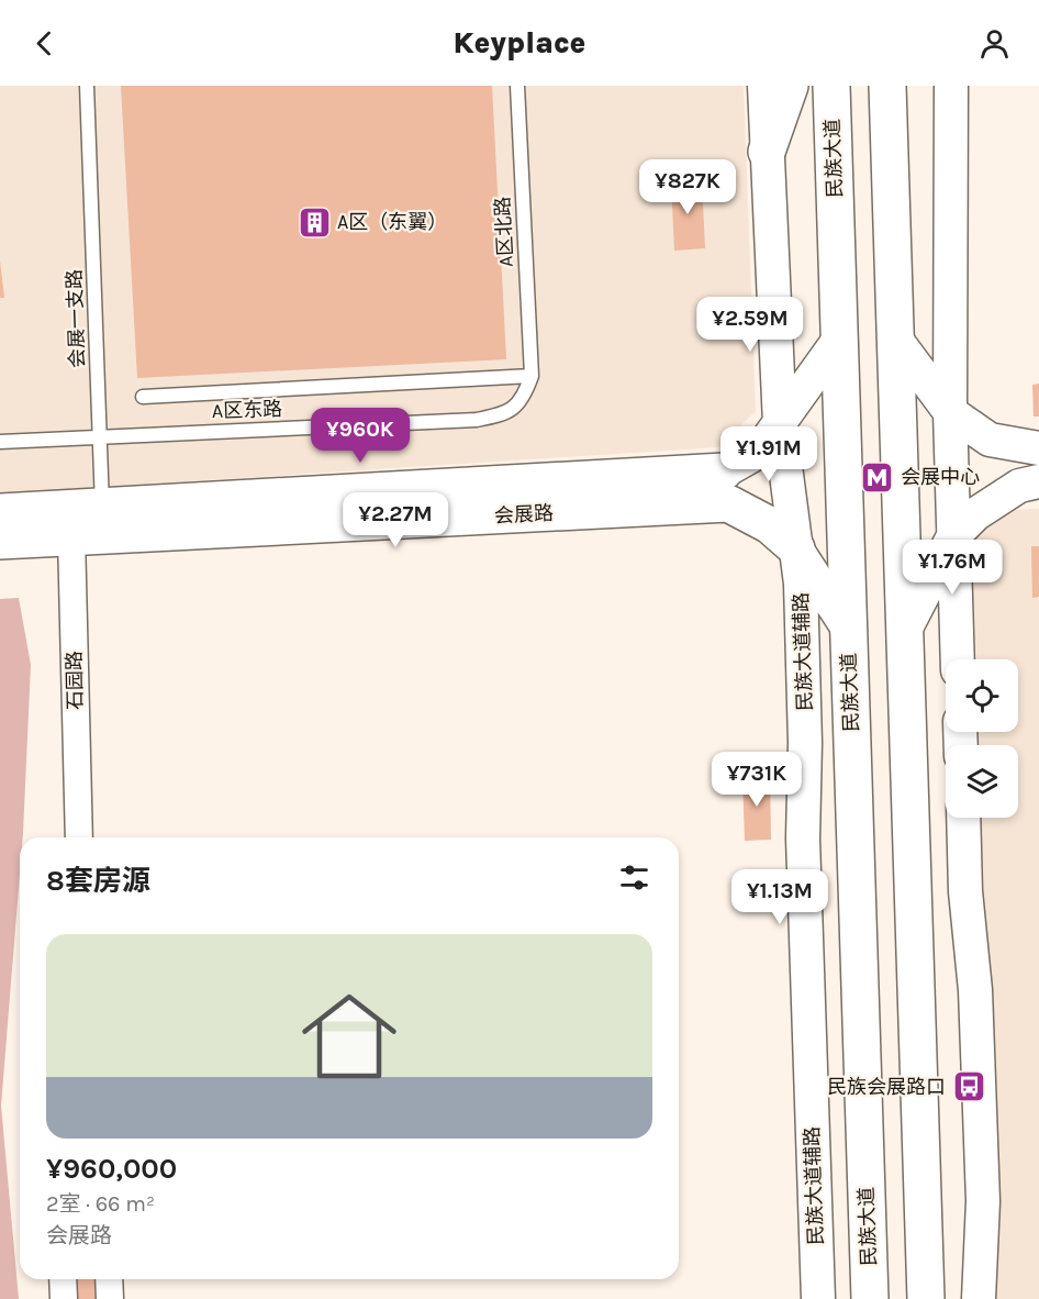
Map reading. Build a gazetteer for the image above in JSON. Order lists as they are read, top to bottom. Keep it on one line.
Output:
{"streets":{"main road":["民族大道","会展路"],"street":["民族大道辅路","石园路"],"lane":["A区北路","会展一支路","A区东路"]},"crossings":[["A区北路","A区东路"],["会展一支路","A区东路"],["会展一支路","会展路"],["会展路","石园路"]],"places":{"building":["A区（东翼）"],"metro station":["会展中心"],"bus stop":["民族会展路口"]},"page":{"header":"Keyplace","price":["¥827K","¥2.59M","¥960K","¥1.91M","¥2.27M","¥1.76M","¥731K","¥1.13M"],"heading":"8套房源","list":[{"name":"¥960,000","note":"2室 · 66 m² · 会展路"}]}}
